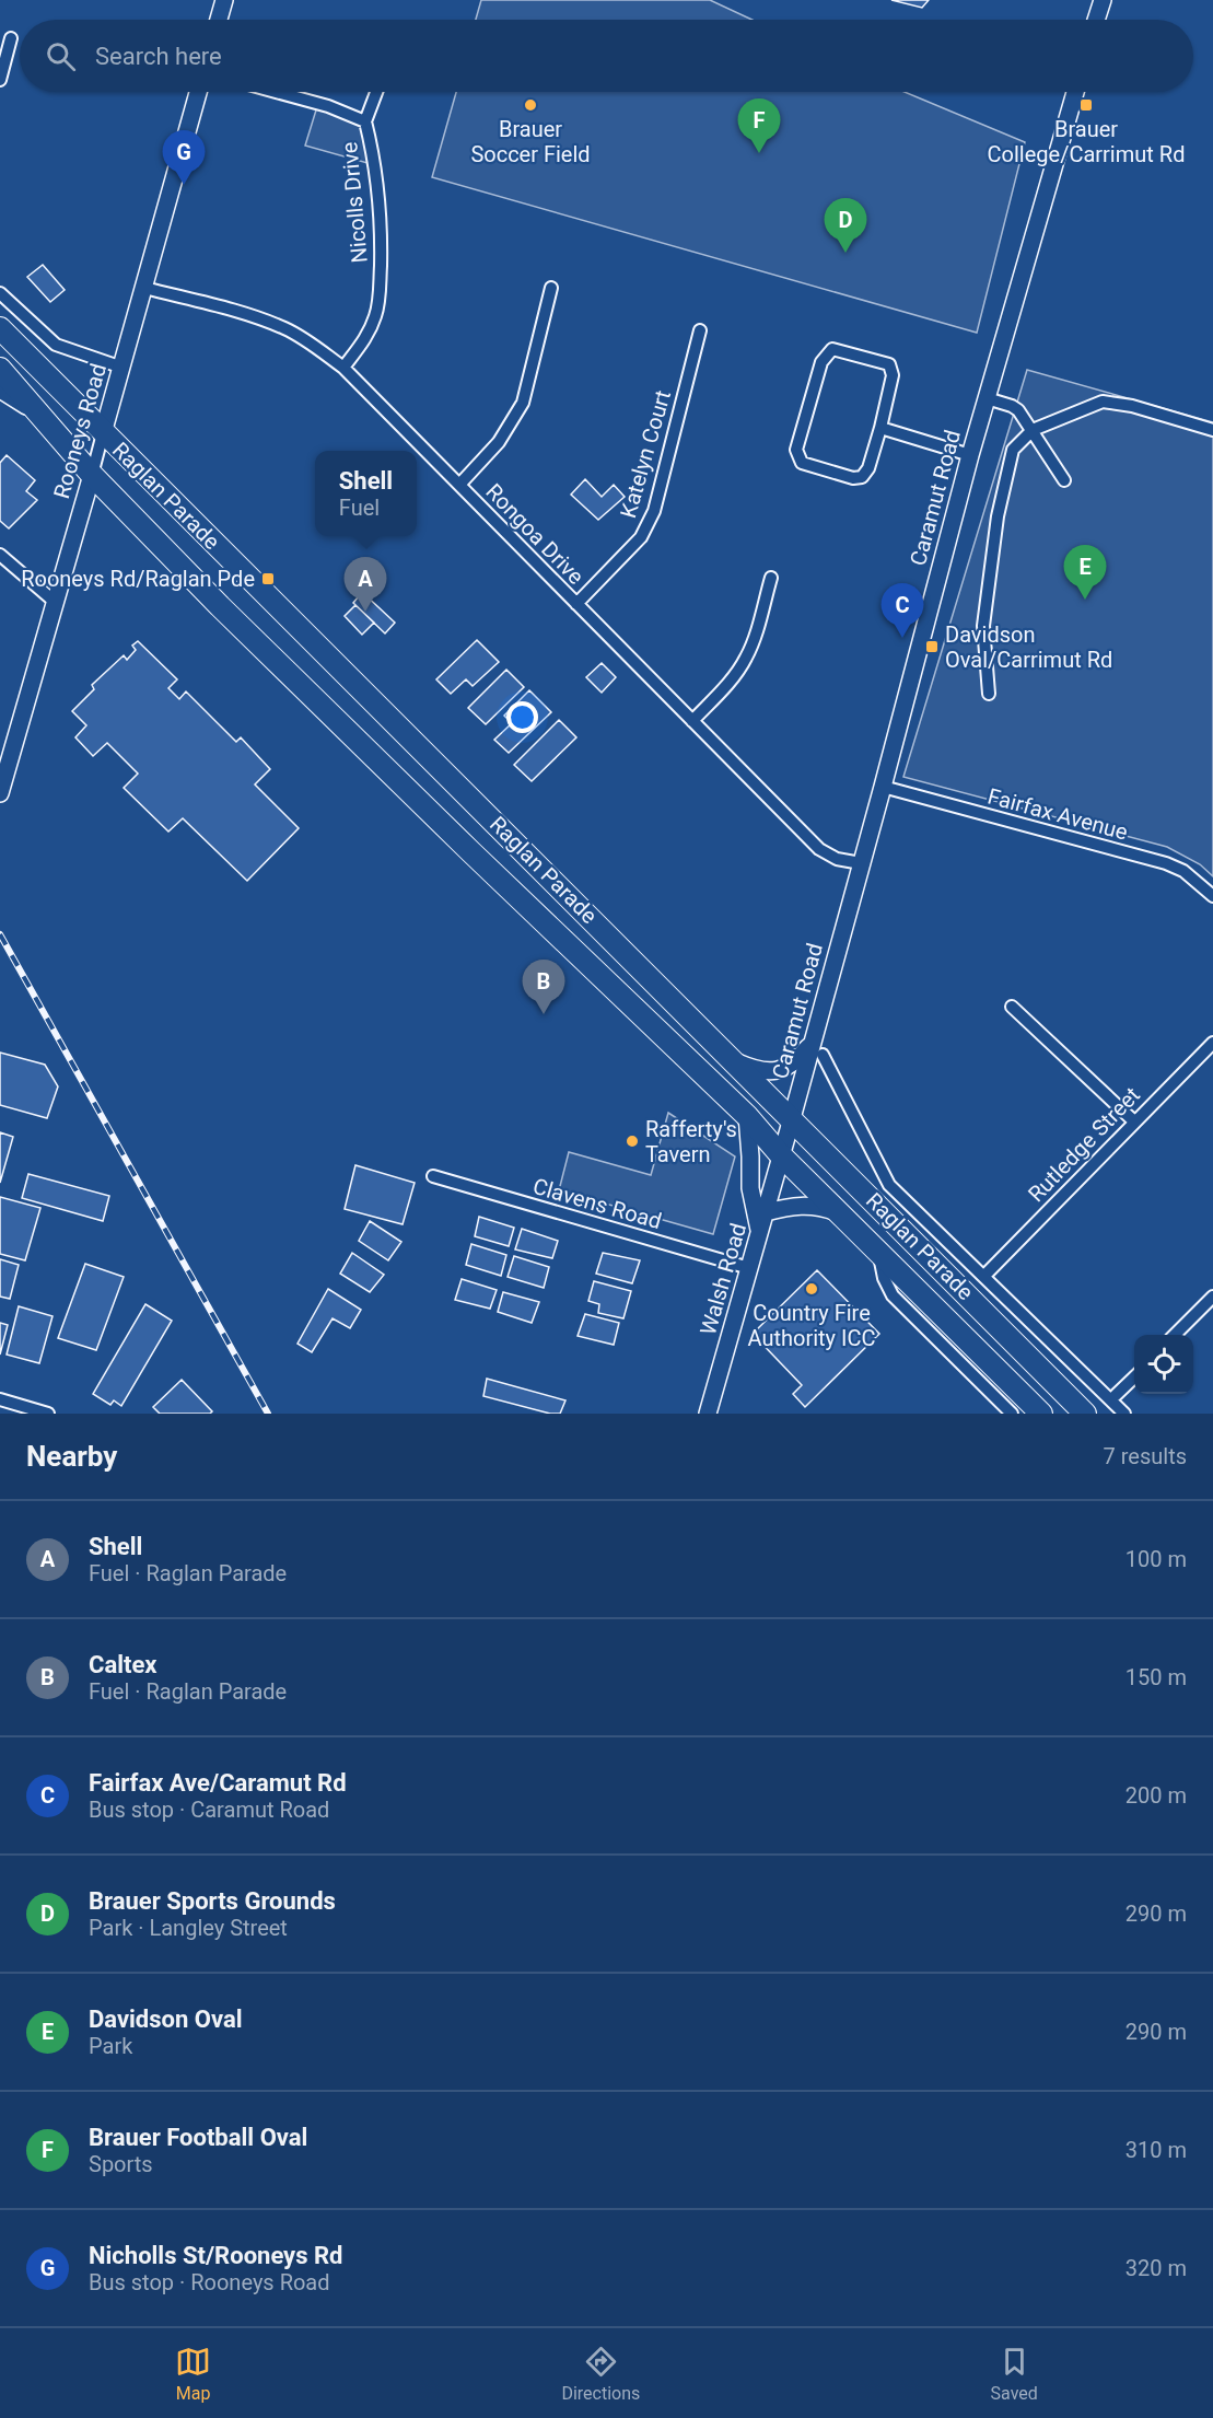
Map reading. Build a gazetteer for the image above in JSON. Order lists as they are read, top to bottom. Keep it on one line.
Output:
{"streets":{"highway":["Raglan Parade"],"street":["Nicolls Drive","Rooneys Road","Katelyn Court","Caramut Road","Rongoa Drive","Fairfax Avenue","Rutledge Street","Clavens Road","Walsh Road"]},"crossings":[["Nicolls Drive","Rongoa Drive"],["Rooneys Road","Raglan Parade"],["Rooneys Road","Rongoa Drive"],["Katelyn Court","Rongoa Drive"],["Raglan Parade","Caramut Road"],["Raglan Parade","Rutledge Street"],["Raglan Parade","Walsh Road"],["Caramut Road","Rongoa Drive"],["Caramut Road","Fairfax Avenue"],["Caramut Road","Walsh Road"],["Clavens Road","Walsh Road"]],"places":{"other":["Brauer Soccer Field","Rafferty's Tavern","Country Fire Authority ICC"],"transit":["Brauer College/Carrimut Rd","Rooneys Rd/Raglan Pde","Davidson Oval/Carrimut Rd"]},"page":{"search":"Search here","pins":["F","G","D","E","A","C","B"],"popup":["Shell","Fuel"],"heading":["Nearby","7 results"],"list":[{"mark":"A","name":"Shell","note":"Fuel · Raglan Parade","value":"100 m"},{"mark":"B","name":"Caltex","note":"Fuel · Raglan Parade","value":"150 m"},{"mark":"C","name":"Fairfax Ave/Caramut Rd","note":"Bus stop · Caramut Road","value":"200 m"},{"mark":"D","name":"Brauer Sports Grounds","note":"Park · Langley Street","value":"290 m"},{"mark":"E","name":"Davidson Oval","note":"Park","value":"290 m"},{"mark":"F","name":"Brauer Football Oval","note":"Sports","value":"310 m"},{"mark":"G","name":"Nicholls St/Rooneys Rd","note":"Bus stop · Rooneys Road","value":"320 m"}],"nav":["Map","Directions","Saved"]}}
